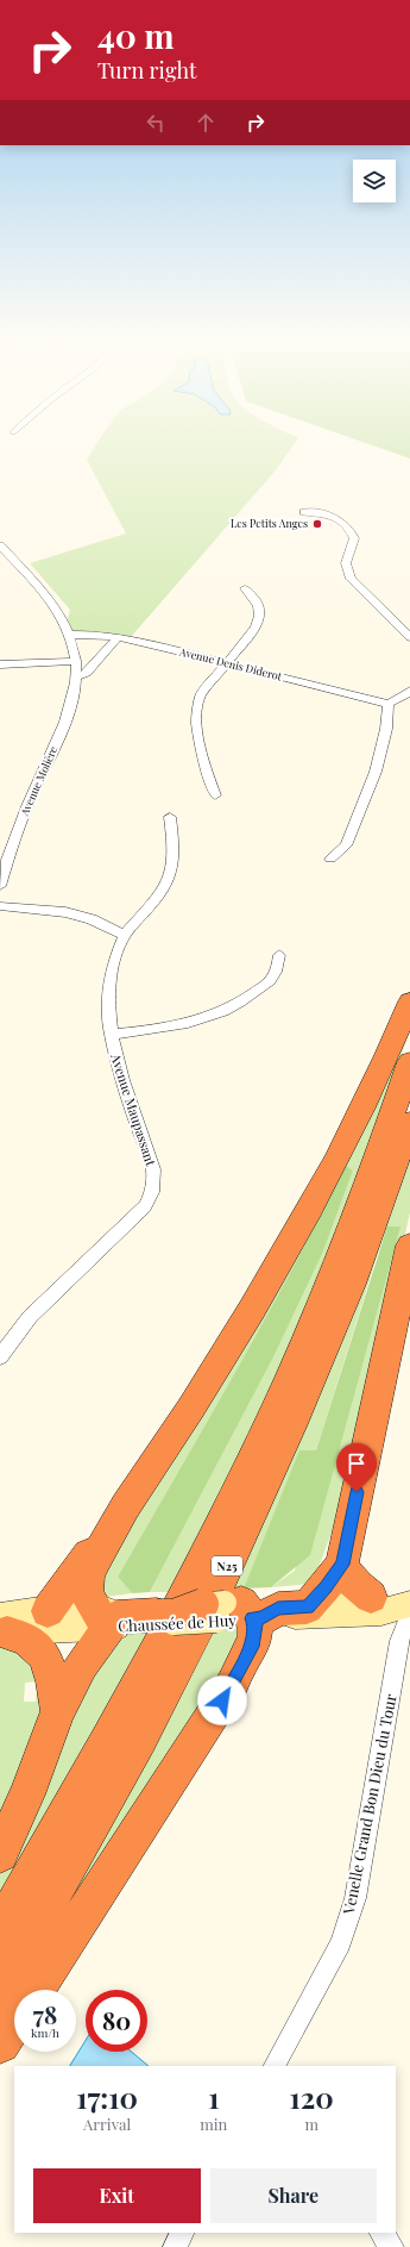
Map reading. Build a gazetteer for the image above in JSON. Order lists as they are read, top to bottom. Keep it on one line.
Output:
{"streets":{"highway":["N25"],"main road":["Chaussée de Huy"],"street":["Avenue Denis Diderot","Avenue Molière","Avenue Maupassant","Venelle Grand Bon Dieu du Tour"]},"crossings":[["Avenue Denis Diderot","Avenue Molière"]],"places":["Les Petits Anges"],"page":{"turn":["40 m","Turn right"],"speed":"78 km/h","limit":"80","eta":["17:10","Arrival","1","min","120","m"],"buttons":["Exit","Share"]}}
